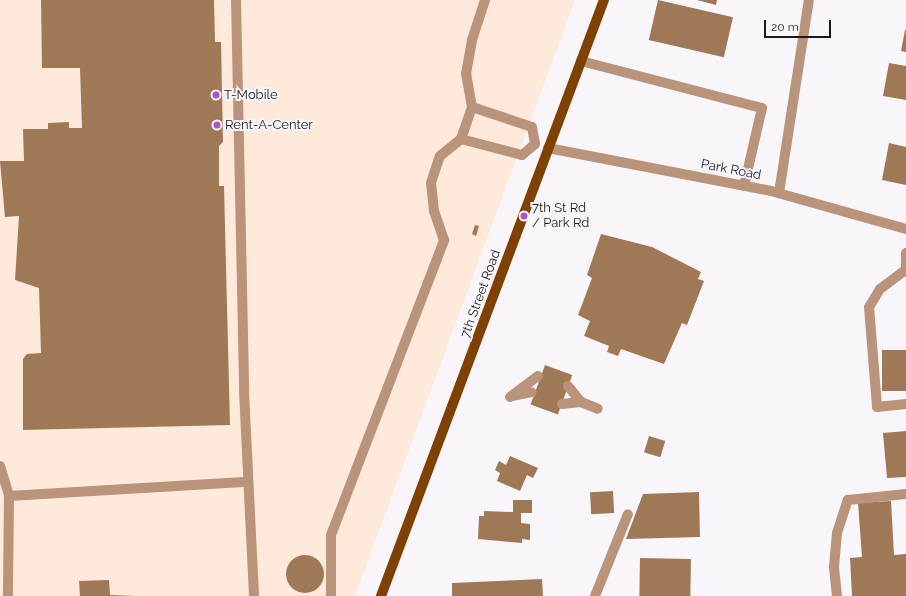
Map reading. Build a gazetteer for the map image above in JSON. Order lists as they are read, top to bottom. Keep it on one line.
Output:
{"streets":{"main road":["7th Street Road"],"street":["Park Road"]},"crossings":[["Park Road","7th Street Road"]],"places":["T-Mobile","Rent-A-Center","7th St Rd / Park Rd"],"scale_bar":"20 m"}
